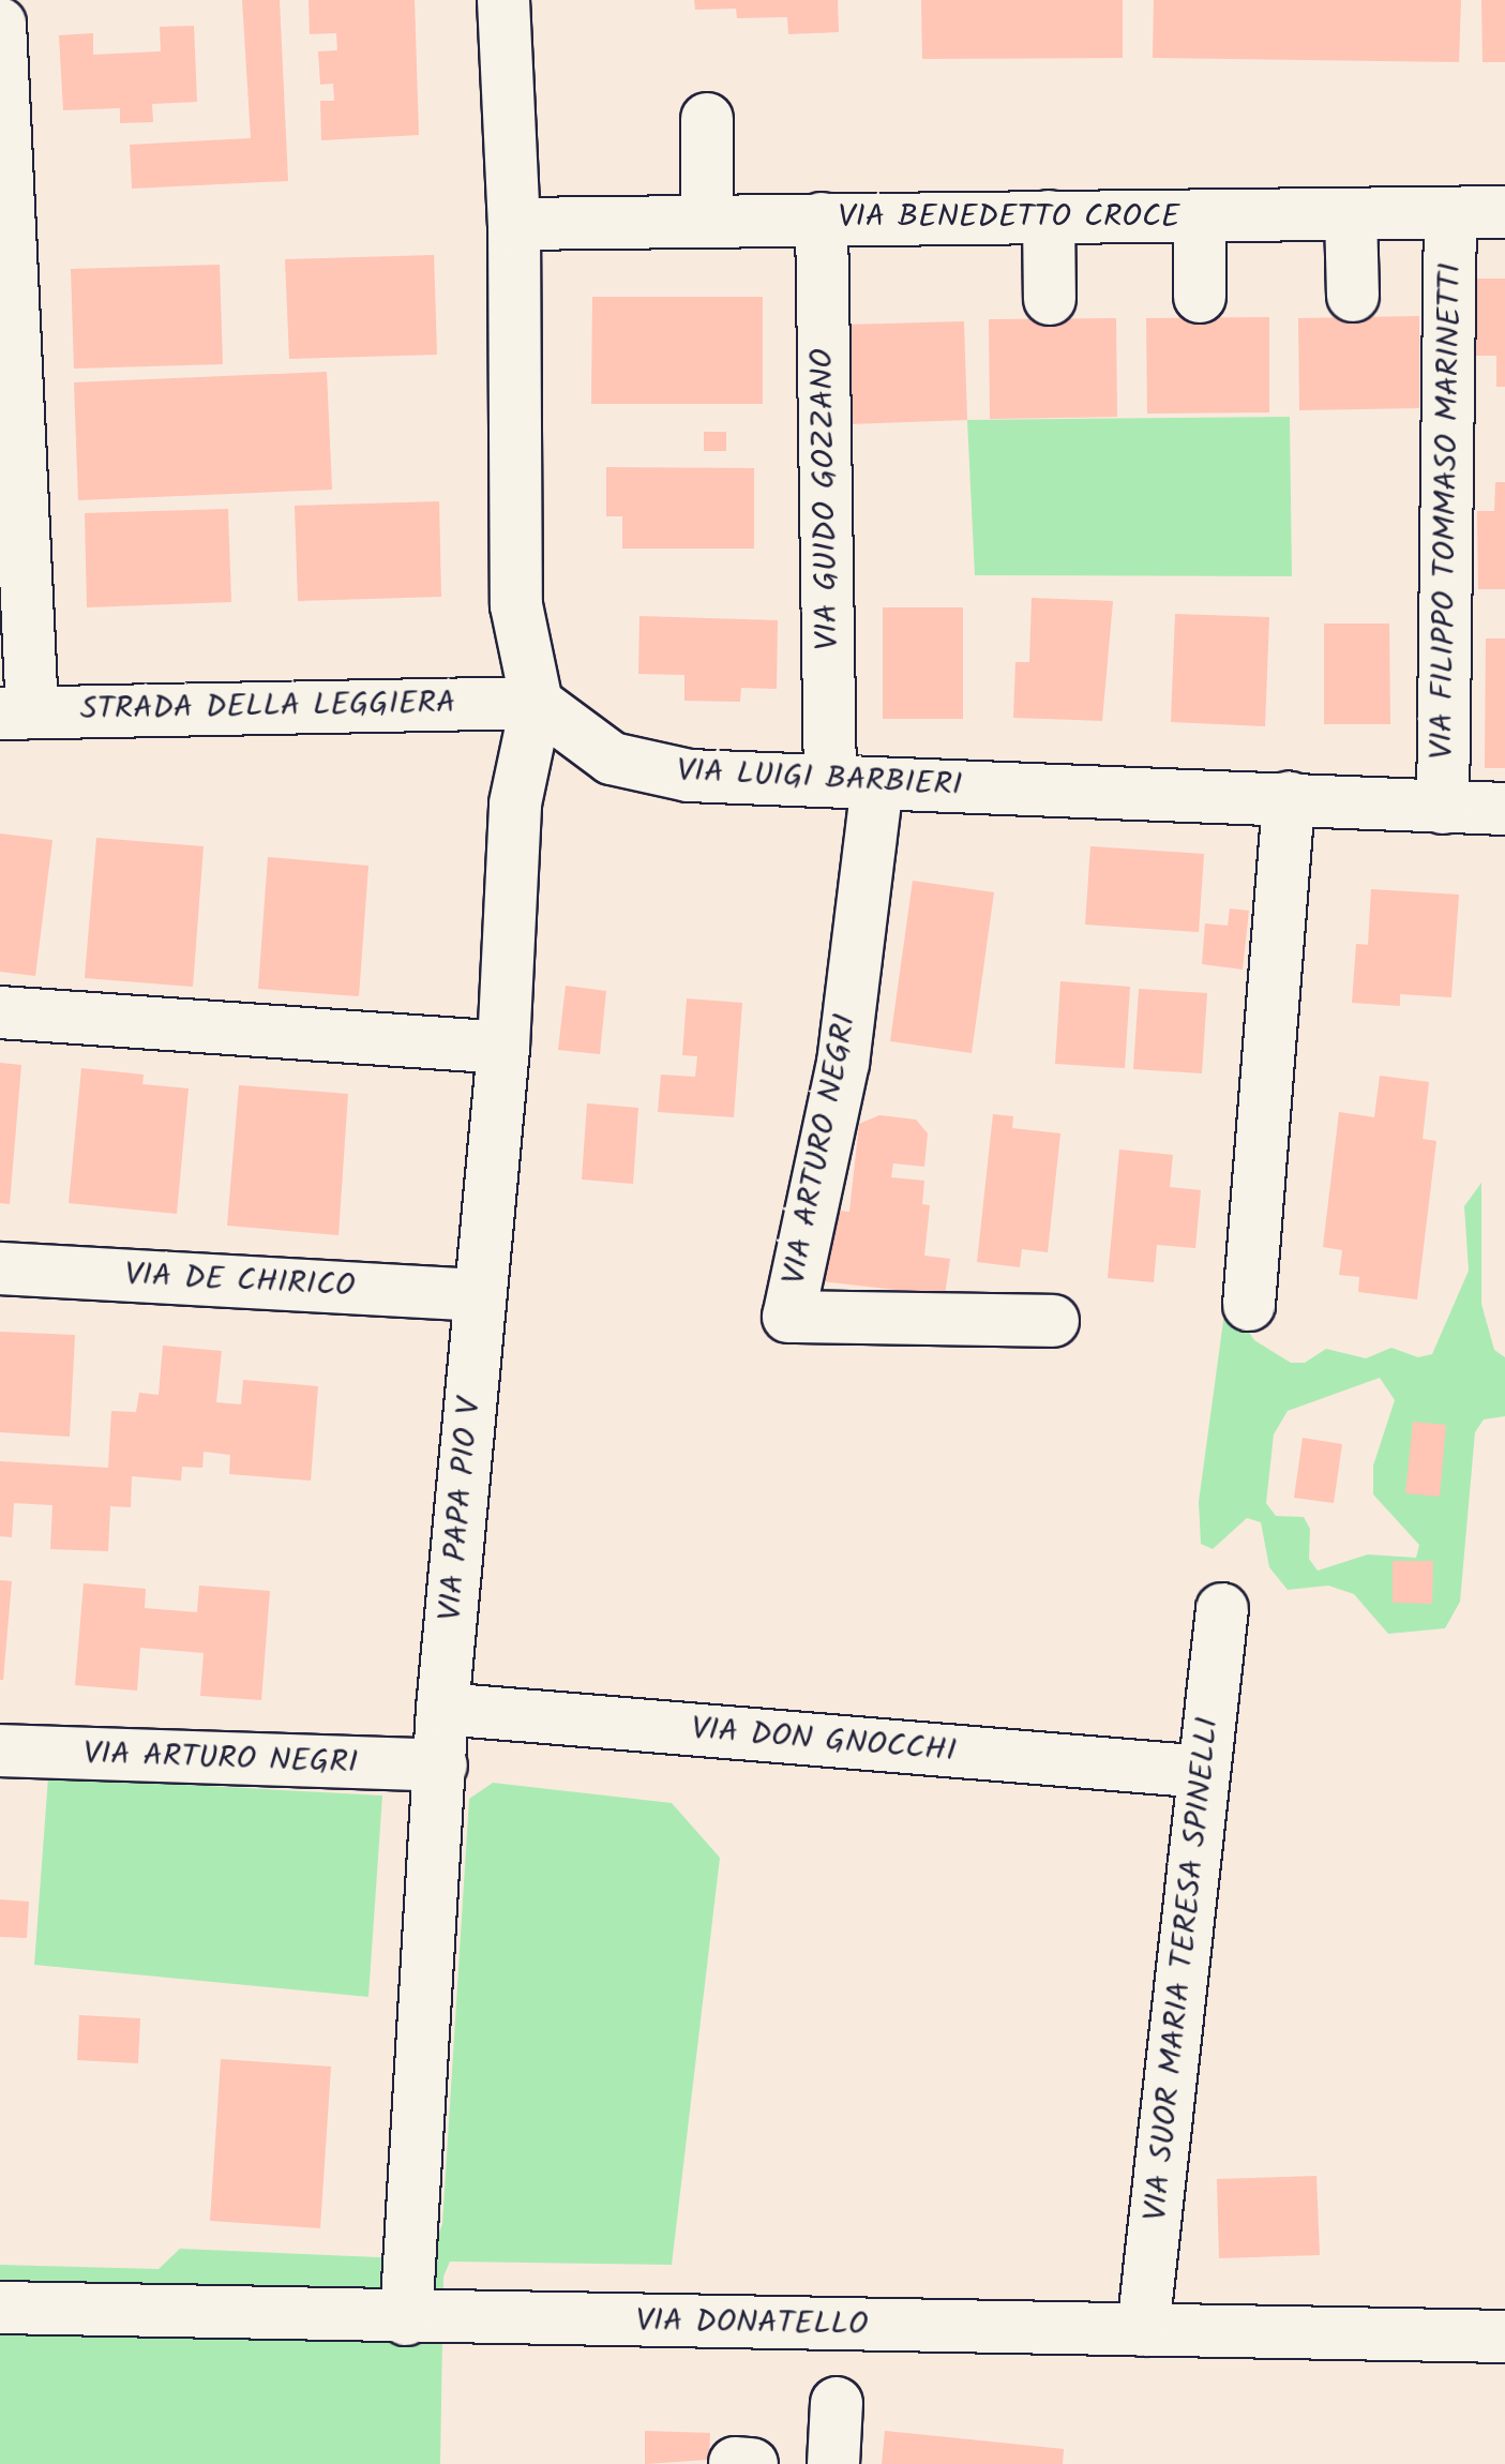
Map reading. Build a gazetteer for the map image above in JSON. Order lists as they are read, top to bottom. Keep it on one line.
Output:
{"streets":{"street":["VIA BENEDETTO CROCE","VIA GUIDO GOZZANO","VIA FILIPPO TOMMASO MARINETTI","STRADA DELLA LEGGIERA","VIA LUIGI BARBIERI","VIA ARTURO NEGRI","VIA DE CHIRICO","VIA PAPA PIO V","VIA DON GNOCCHI","VIA SUOR MARIA TERESA SPINELLI","VIA DONATELLO"]},"crossings":[["VIA BENEDETTO CROCE","VIA GUIDO GOZZANO"],["VIA BENEDETTO CROCE","VIA FILIPPO TOMMASO MARINETTI"],["VIA GUIDO GOZZANO","VIA LUIGI BARBIERI"],["VIA GUIDO GOZZANO","VIA ARTURO NEGRI"],["VIA FILIPPO TOMMASO MARINETTI","VIA LUIGI BARBIERI"],["STRADA DELLA LEGGIERA","VIA LUIGI BARBIERI"],["STRADA DELLA LEGGIERA","VIA PAPA PIO V"],["VIA LUIGI BARBIERI","VIA ARTURO NEGRI"],["VIA LUIGI BARBIERI","VIA PAPA PIO V"],["VIA ARTURO NEGRI","VIA PAPA PIO V"],["VIA DE CHIRICO","VIA PAPA PIO V"],["VIA PAPA PIO V","VIA DON GNOCCHI"],["VIA PAPA PIO V","VIA DONATELLO"],["VIA DON GNOCCHI","VIA SUOR MARIA TERESA SPINELLI"],["VIA SUOR MARIA TERESA SPINELLI","VIA DONATELLO"]]}
